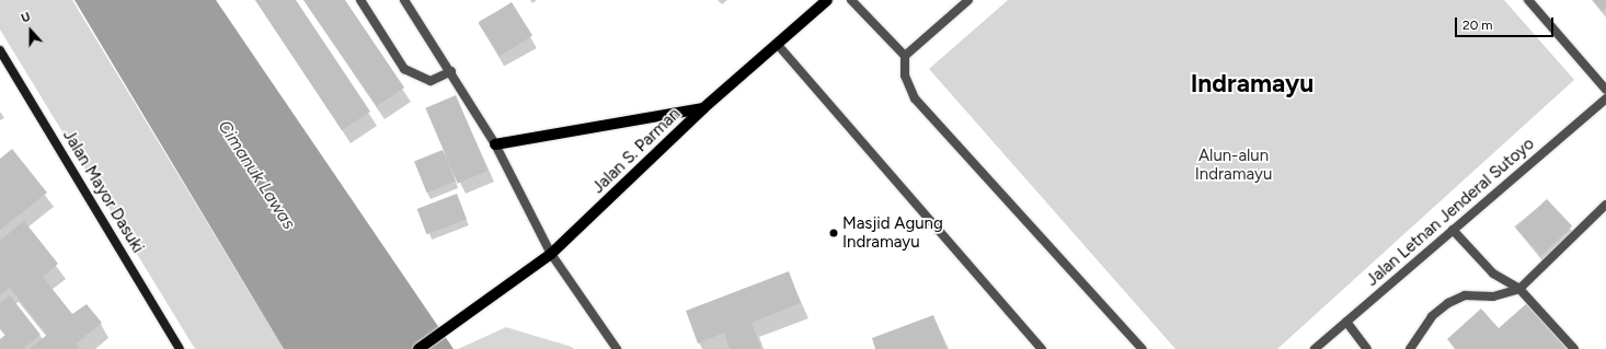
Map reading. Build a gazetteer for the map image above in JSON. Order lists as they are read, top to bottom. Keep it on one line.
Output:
{"streets":{"main road":["Jalan S. Parman"],"street":["Jalan Mayor Dasuki","Jalan Letnan Jenderal Sutoyo"]},"districts":["Indramayu"],"water":["Cimanuk Lawas"],"parks":["Alun-alun Indramayu"],"places":["Masjid Agung Indramayu"],"scale_bar":"20 m","north":"top"}
